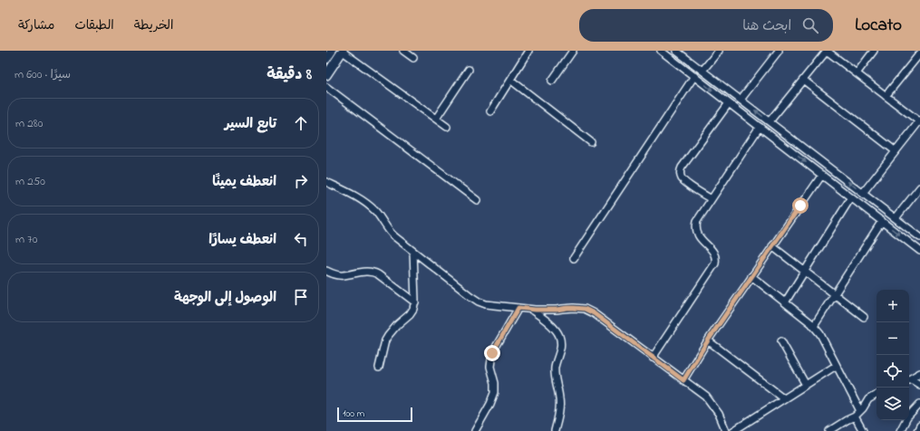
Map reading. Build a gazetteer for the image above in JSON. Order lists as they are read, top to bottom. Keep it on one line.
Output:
{"scale_bar":"100 m","page":{"header":"Locato","search":"ابحث هنا","nav":["الخريطة","الطبقات","مشاركة"],"heading":["8 دقيقة","سيرًا · 600 m"],"list":[["تابع السير","280 m"],["انعطف يمينًا","250 m"],["انعطف يسارًا","70 m"],"الوصول إلى الوجهة"],"map_buttons":["+","−"],"scale":"100 m"}}
